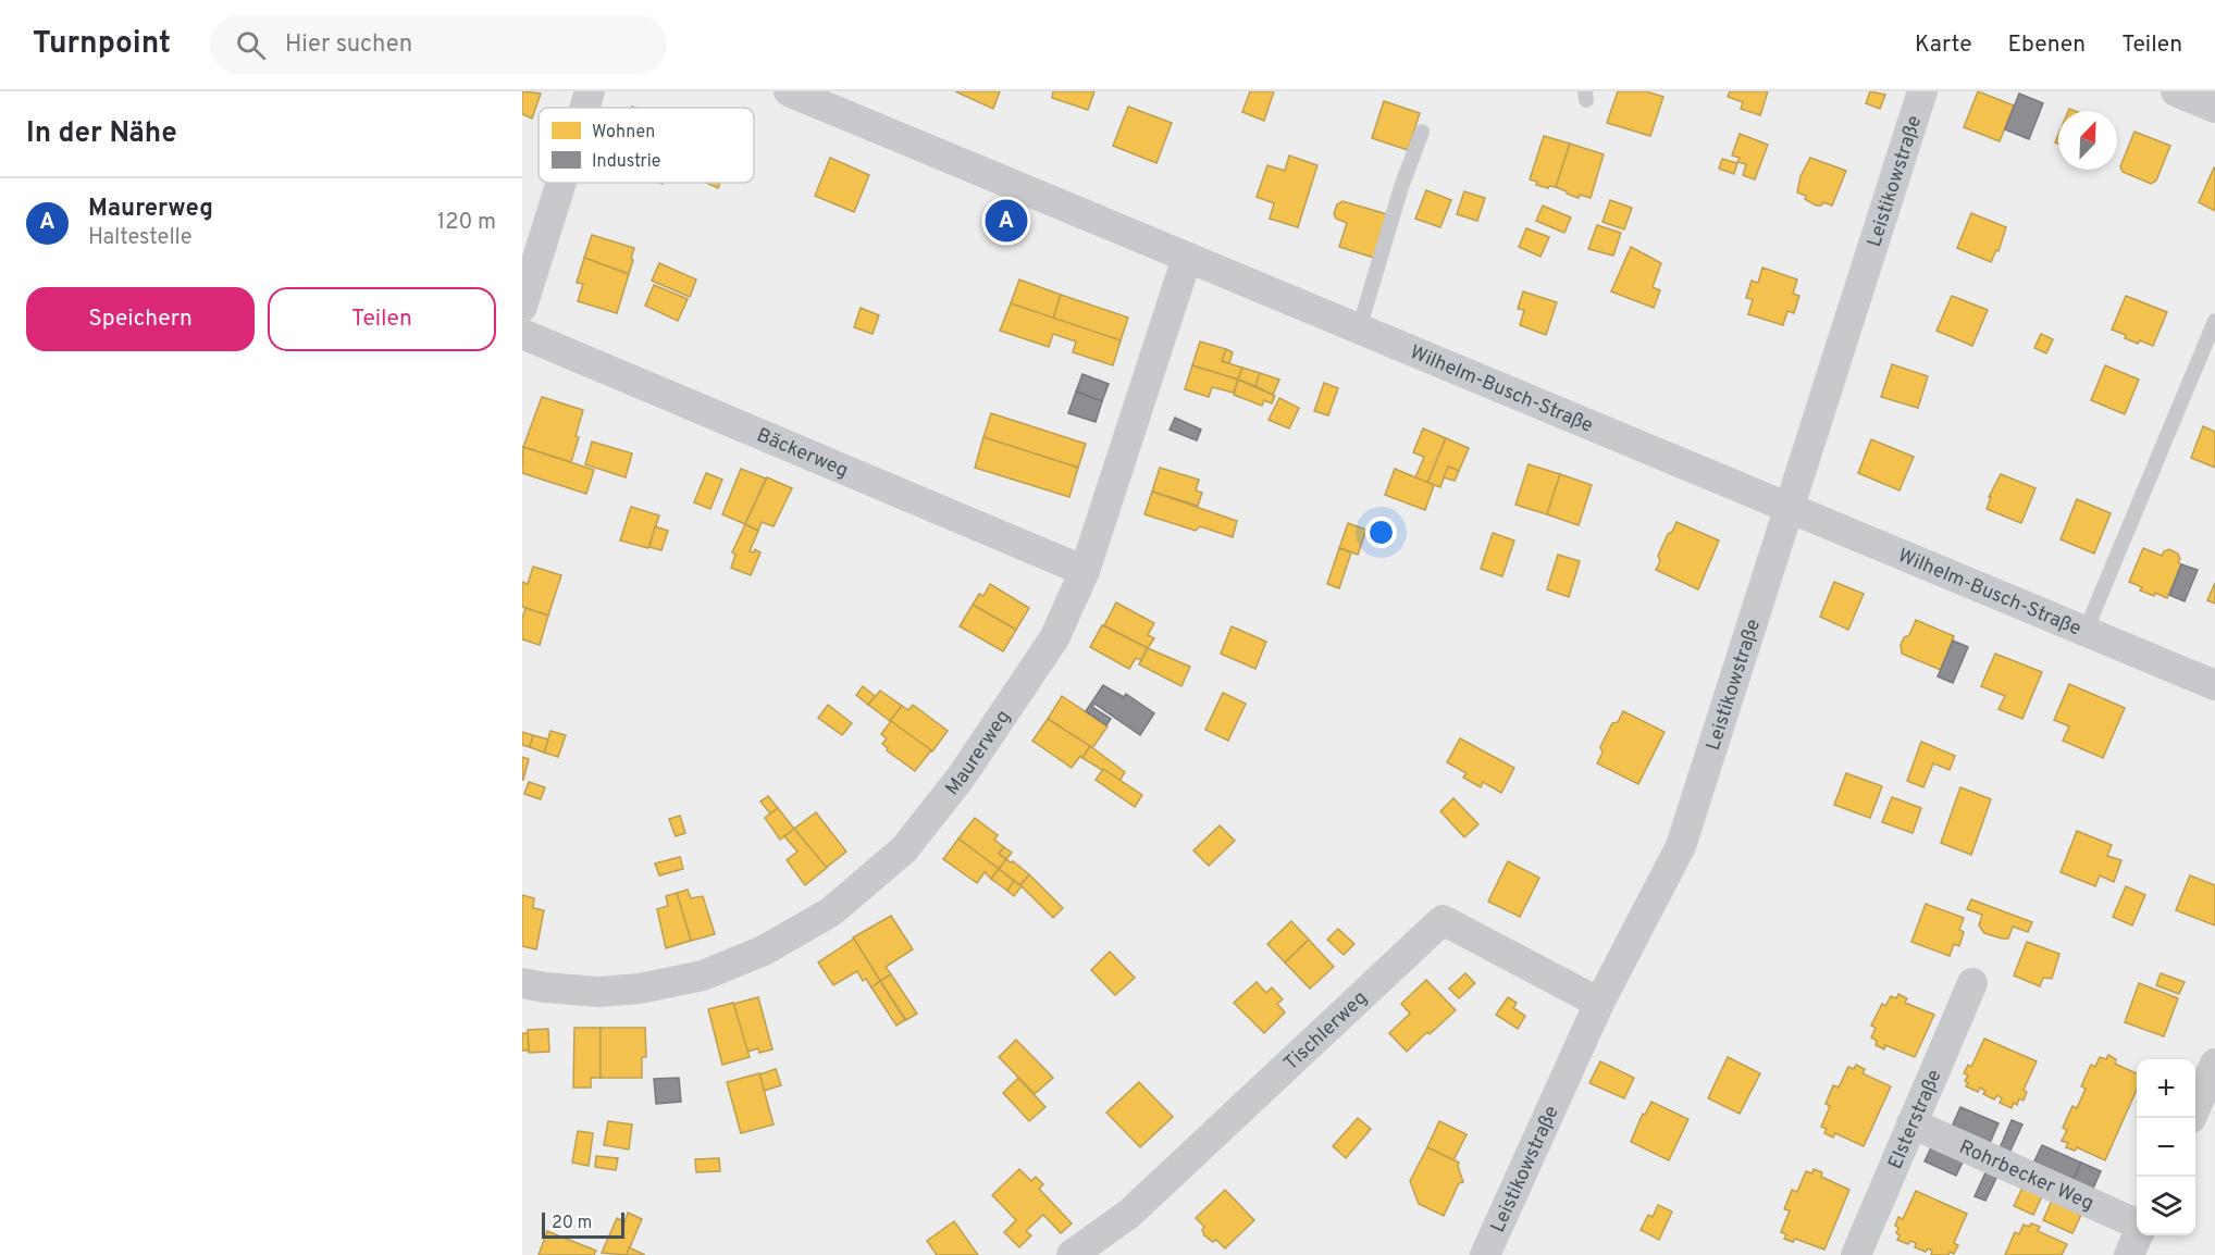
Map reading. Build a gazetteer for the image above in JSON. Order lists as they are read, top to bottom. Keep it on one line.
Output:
{"streets":{"street":["Leistikowstraße","Wilhelm-Busch-Straße","Bäckerweg","Maurerweg","Tischlerweg","Elsterstraße","Rohrbecker Weg"]},"crossings":[["Leistikowstraße","Wilhelm-Busch-Straße"],["Leistikowstraße","Tischlerweg"],["Wilhelm-Busch-Straße","Maurerweg"],["Bäckerweg","Maurerweg"],["Elsterstraße","Rohrbecker Weg"]],"legend":["Wohnen","Industrie"],"scale_bar":"20 m","north":"top right","page":{"header":"Turnpoint","search":"Hier suchen","nav":["Karte","Ebenen","Teilen"],"heading":"In der Nähe","list":[{"mark":"A","name":"Maurerweg","note":"Haltestelle","value":"120 m"}],"pins":"A","buttons":["Speichern","Teilen"],"map_buttons":["+","−"],"scale":"20 m"}}
